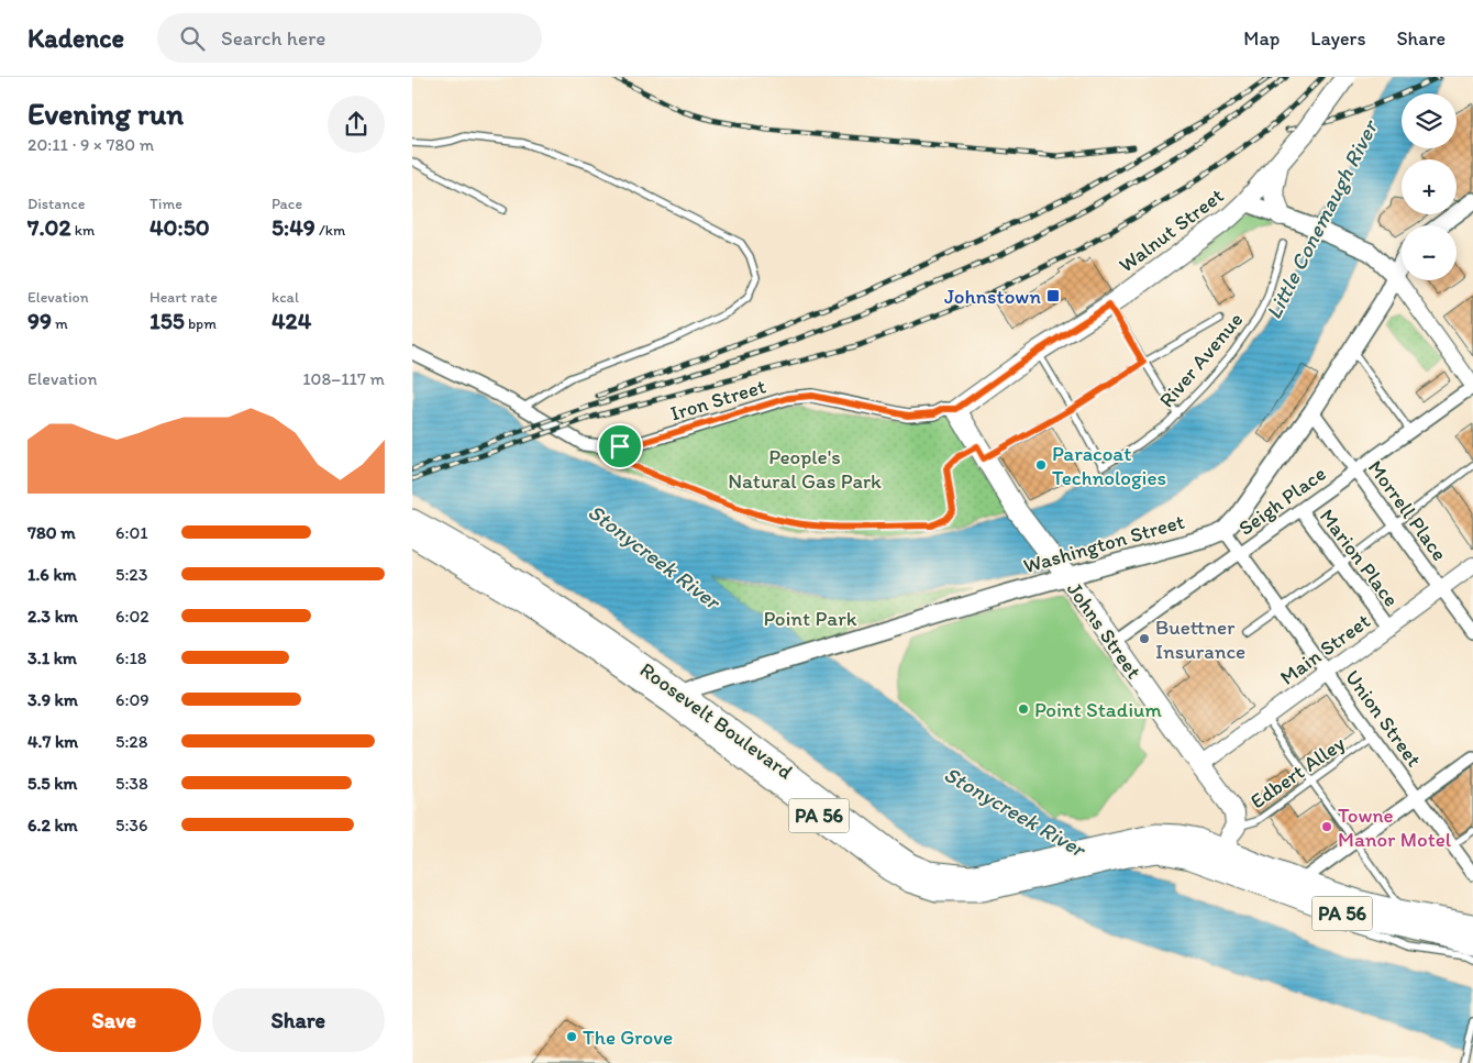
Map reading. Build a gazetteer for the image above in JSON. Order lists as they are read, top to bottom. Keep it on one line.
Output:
{"streets":{"highway":["Roosevelt Boulevard","PA 56"],"main road":["Walnut Street","Washington Street","Johns Street"],"street":["Iron Street","Seigh Place","Morrell Place","Marion Place","Main Street","Union Street"],"lane":["River Avenue","Edbert Alley"]},"crossings":[["Walnut Street","Iron Street"],["Walnut Street","Seigh Place"],["Walnut Street","Washington Street"],["Walnut Street","Johns Street"],["Iron Street","Johns Street"],["Seigh Place","Morrell Place"],["Seigh Place","Marion Place"],["Seigh Place","Johns Street"],["Seigh Place","Union Street"],["Morrell Place","Washington Street"],["Morrell Place","Main Street"],["Washington Street","Johns Street"],["Washington Street","Union Street"],["Washington Street","Roosevelt Boulevard"],["Marion Place","Main Street"],["Johns Street","Main Street"],["Johns Street","Edbert Alley"],["Main Street","Union Street"],["Union Street","Edbert Alley"],["Roosevelt Boulevard","PA 56"]],"water":["Little Conemaugh River","Stonycreek River"],"parks":["People's Natural Gas Park","Point Park"],"places":{"transit":["Johnstown"],"other":["Paracoat Technologies","Buettner Insurance","Point Stadium","Towne Manor Motel","The Grove"]},"page":{"header":"Kadence","search":"Search here","nav":["Map","Layers","Share"],"heading":["Evening run","20:11 · 9 × 780 m"],"map_buttons":["+","−"],"stats":[["Distance","7.02 km"],["Time","40:50"],["Pace","5:49 /km"],["Elevation","99 m"],["Heart rate","155 bpm"],["kcal","424"]],"chart":["Elevation","108–117 m"],"list":[{"name":"780 m","note":"6:01"},{"name":"1.6 km","note":"5:23"},{"name":"2.3 km","note":"6:02"},{"name":"3.1 km","note":"6:18"},{"name":"3.9 km","note":"6:09"},{"name":"4.7 km","note":"5:28"},{"name":"5.5 km","note":"5:38"},{"name":"6.2 km","note":"5:36"}],"buttons":["Save","Share"]}}
